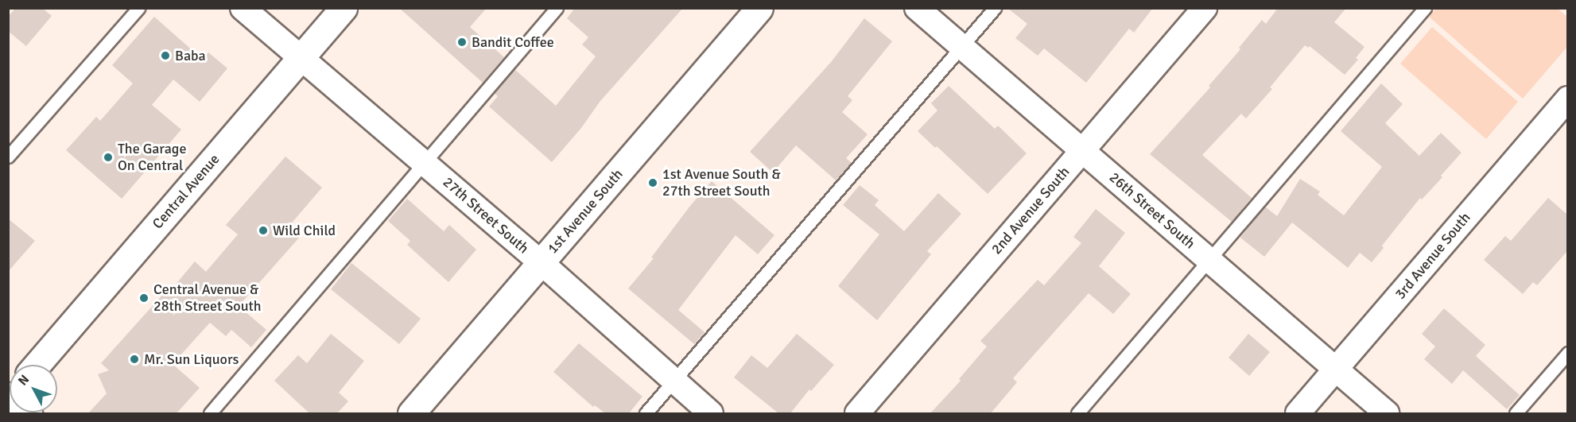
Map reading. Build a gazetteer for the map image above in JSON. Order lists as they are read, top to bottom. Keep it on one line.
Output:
{"streets":{"main road":["Central Avenue","1st Avenue South"],"street":["2nd Avenue South","26th Street South","27th Street South","3rd Avenue South"]},"crossings":[["Central Avenue","27th Street South"],["2nd Avenue South","26th Street South"],["26th Street South","3rd Avenue South"],["1st Avenue South","27th Street South"]],"places":["Bandit Coffee","Baba","The Garage On Central","1st Avenue South & 27th Street South","Wild Child","Central Avenue & 28th Street South","Mr. Sun Liquors"],"north":"top left"}
